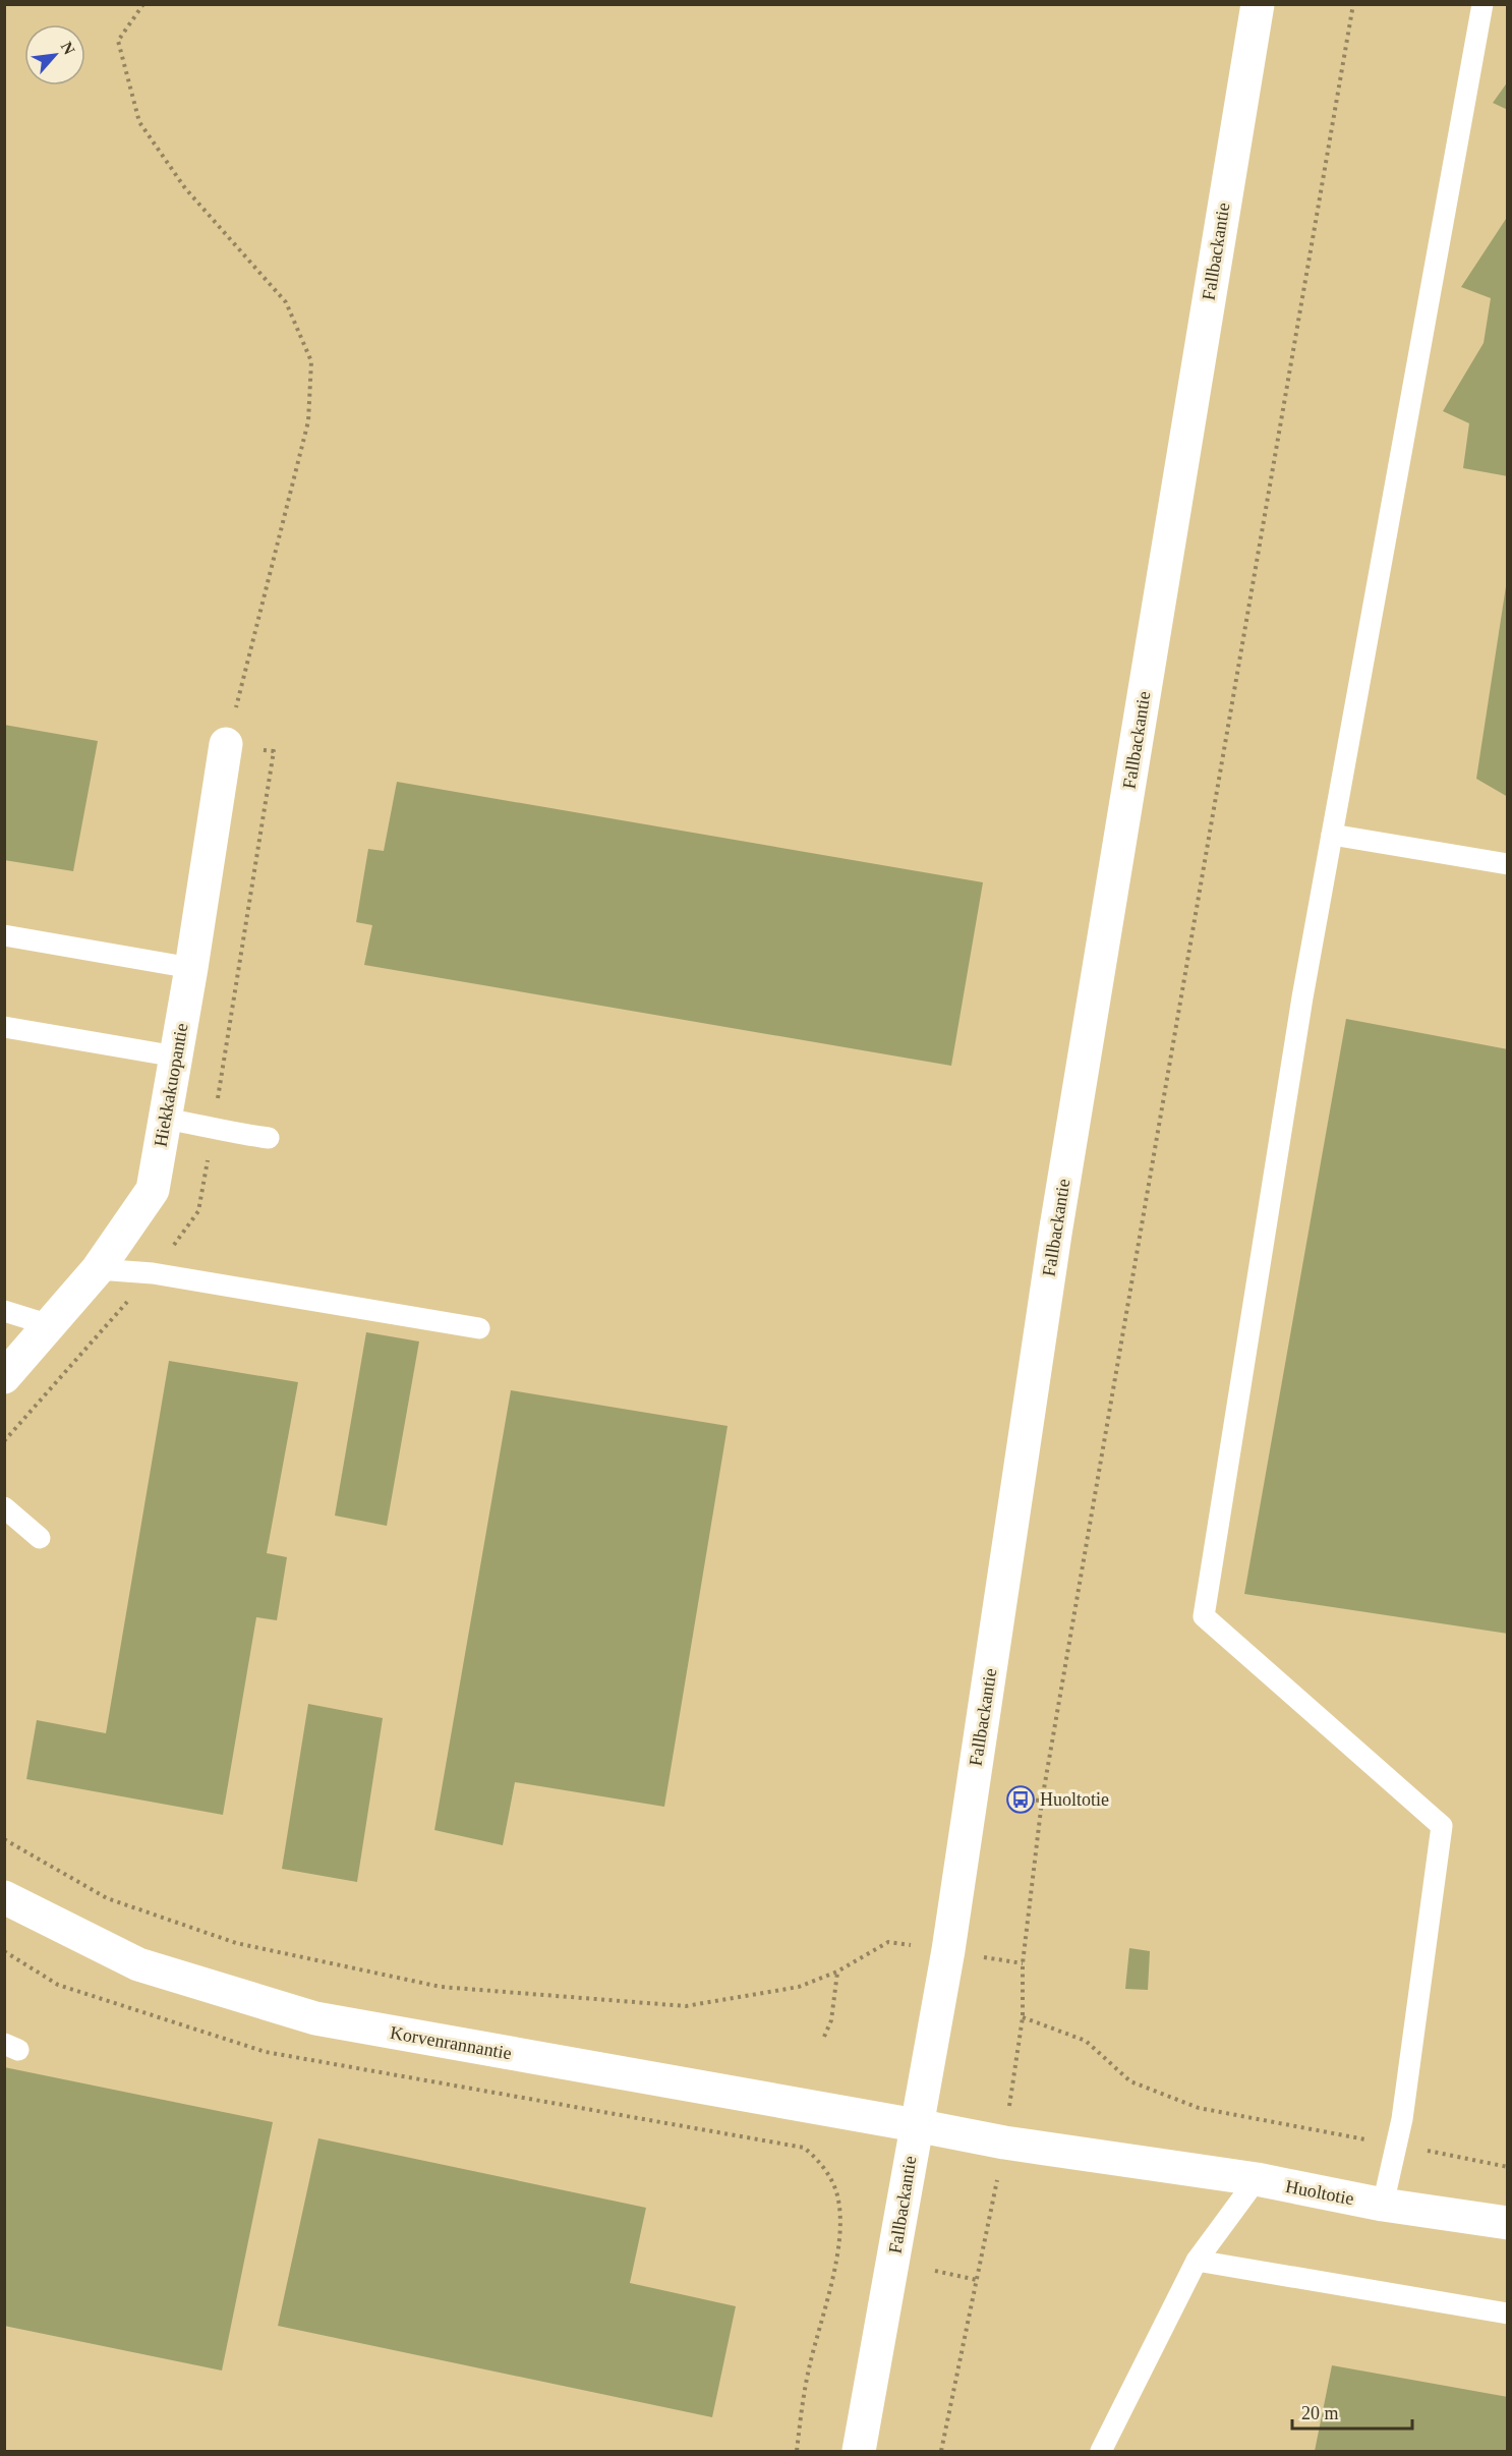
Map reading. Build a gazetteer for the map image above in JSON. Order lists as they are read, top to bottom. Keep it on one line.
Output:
{"streets":{"street":["Fallbackantie","Hiekkakuopantie","Korvenrannantie","Huoltotie"]},"crossings":[["Fallbackantie","Korvenrannantie"],["Fallbackantie","Huoltotie"],["Korvenrannantie","Huoltotie"]],"places":{"bus stop":["Huoltotie"]},"scale_bar":"20 m","north":"top right"}
